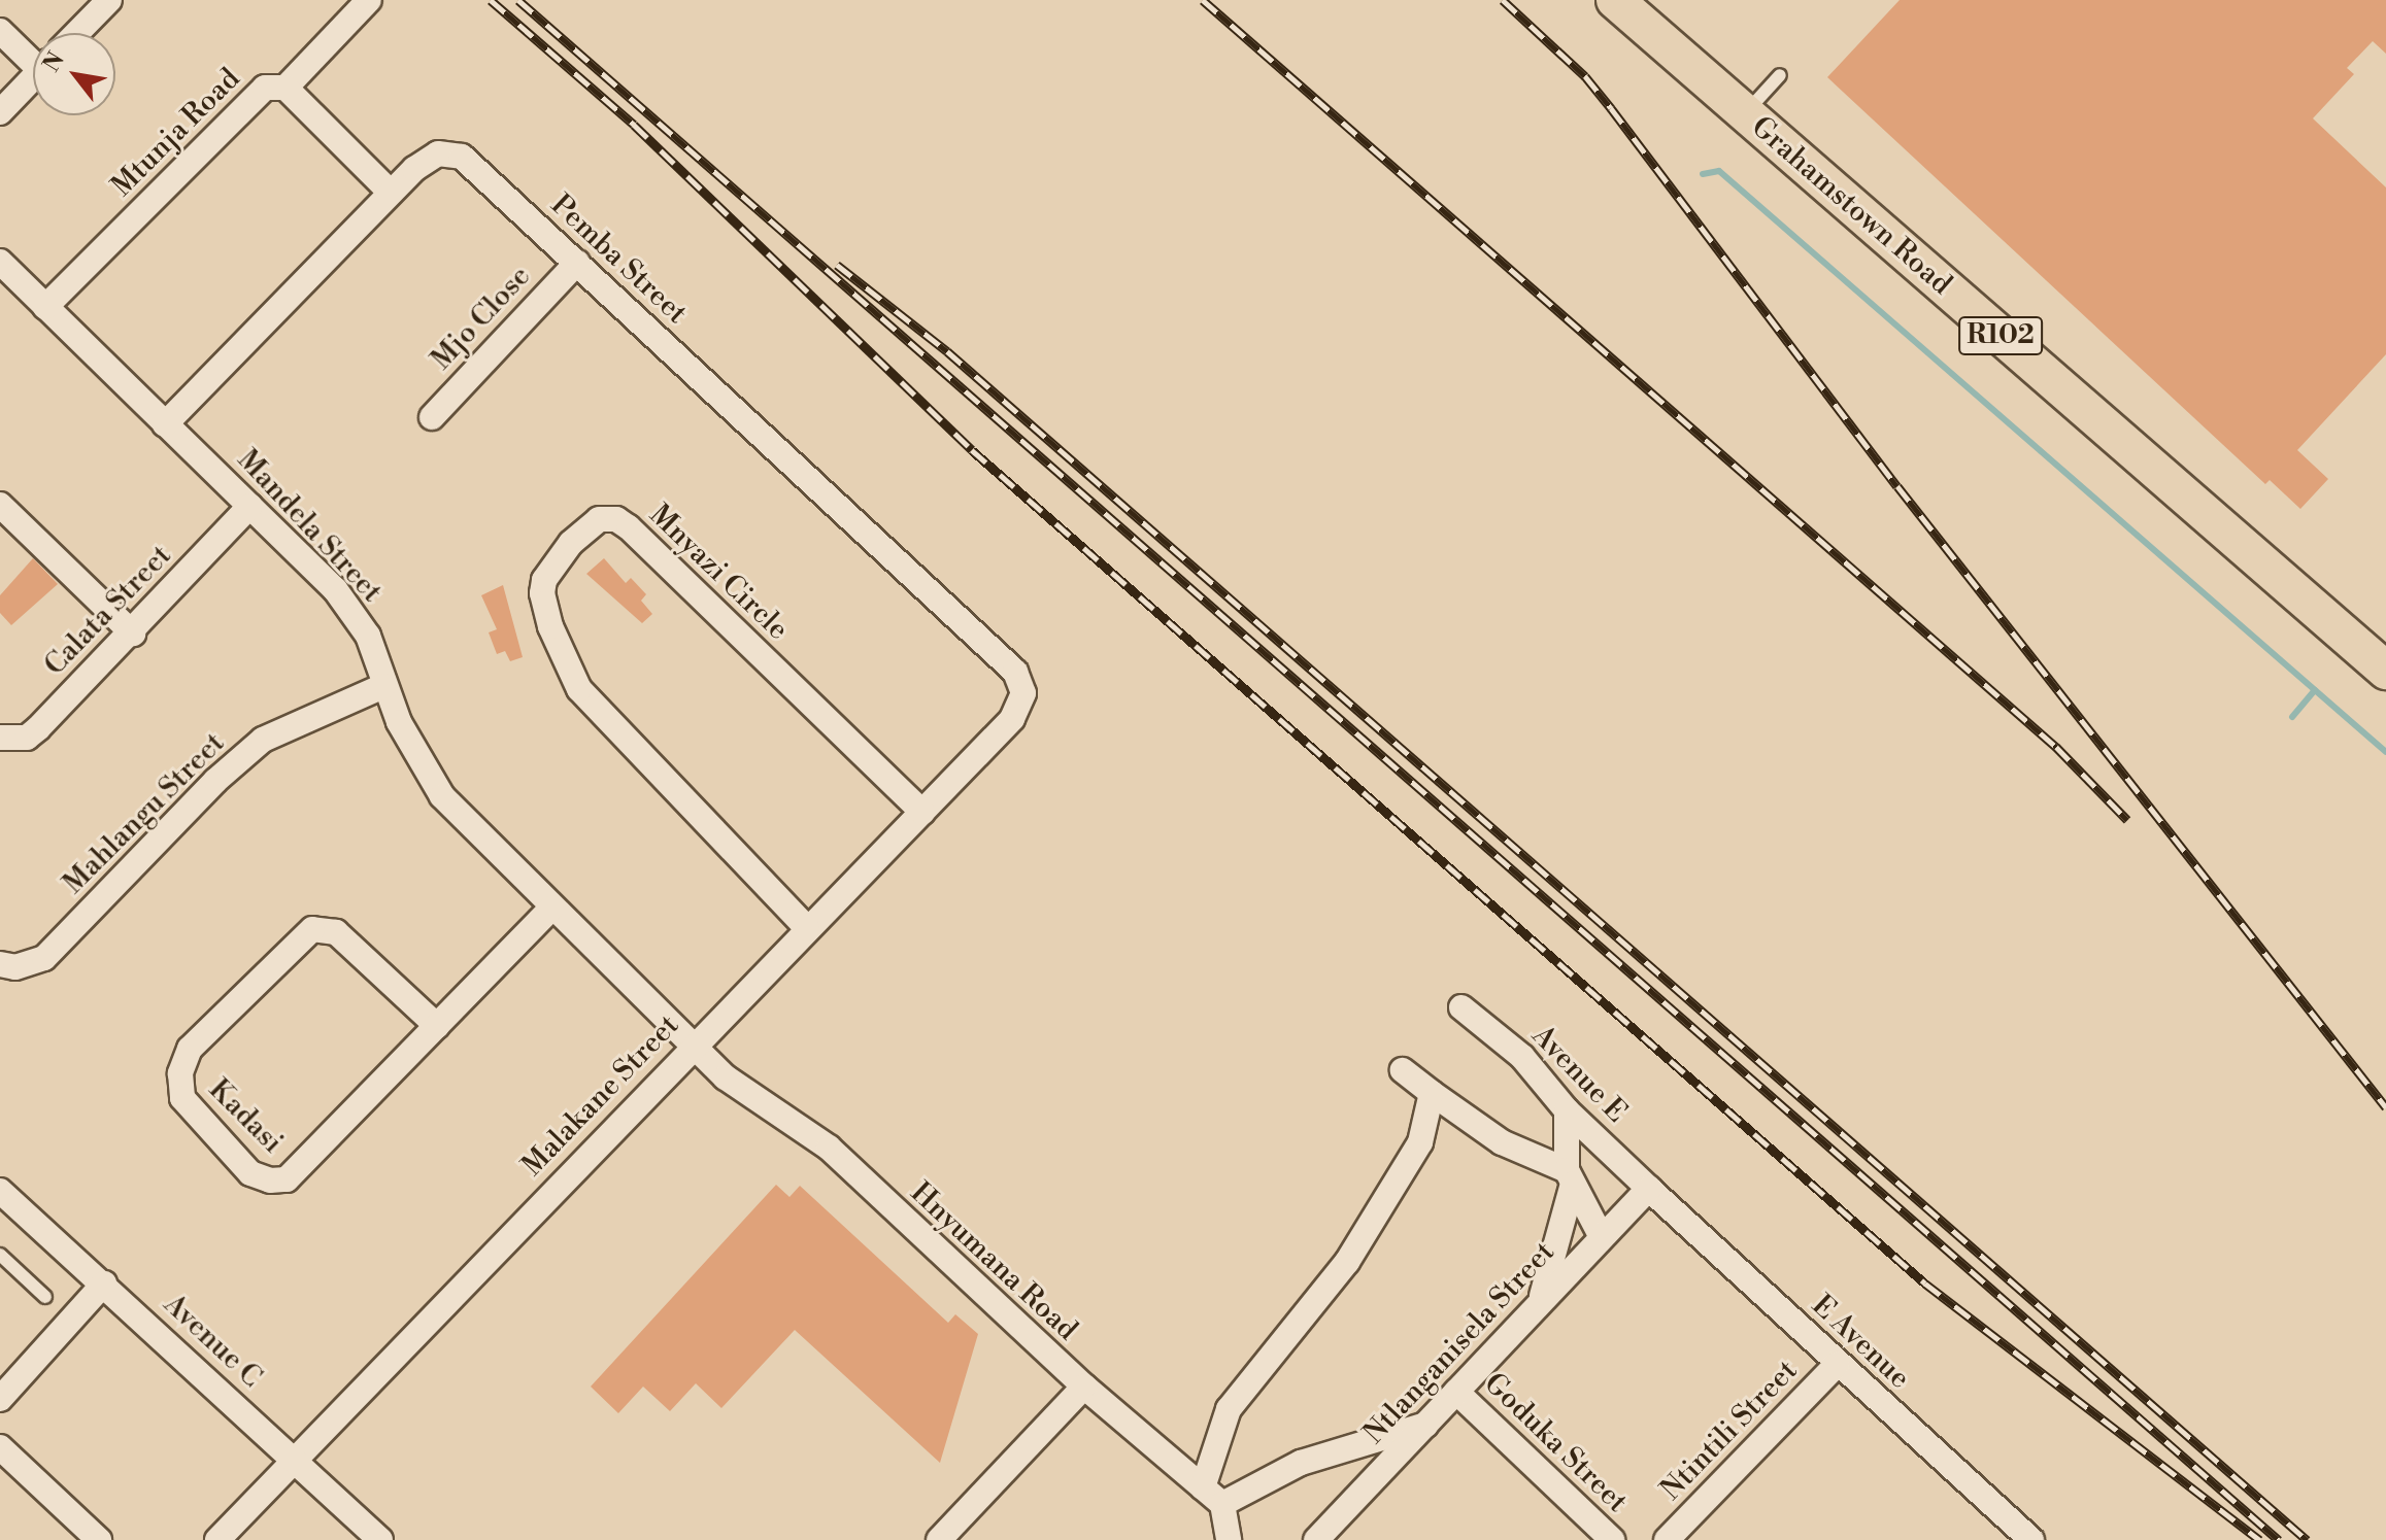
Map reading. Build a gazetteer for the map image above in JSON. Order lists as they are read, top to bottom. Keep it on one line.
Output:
{"streets":{"main road":["Grahamstown Road","R102"],"street":["Mtunja Road","Pemba Street","Mjo Close","Mandela Street","Mnyazi Circle","Calata Street","Mahlangu Street","Avenue E","Malakane Street","Kadasi","Hnyumana Road","Avenue C","E Avenue","Ntlanganisela Street","Ntintili Street","Goduka Street"]},"crossings":[["Mtunja Road","Pemba Street"],["Mtunja Road","Mandela Street"],["Pemba Street","Mjo Close"],["Pemba Street","Mandela Street"],["Pemba Street","Malakane Street"],["Mandela Street","Calata Street"],["Mandela Street","Mahlangu Street"],["Mandela Street","Malakane Street"],["Mandela Street","Kadasi"],["Mandela Street","Hnyumana Road"],["Mnyazi Circle","Malakane Street"],["Avenue E","E Avenue"],["Avenue E","Ntlanganisela Street"],["Malakane Street","Hnyumana Road"],["Malakane Street","Avenue C"],["E Avenue","Ntlanganisela Street"],["E Avenue","Ntintili Street"],["Ntlanganisela Street","Goduka Street"]],"north":"top left"}
